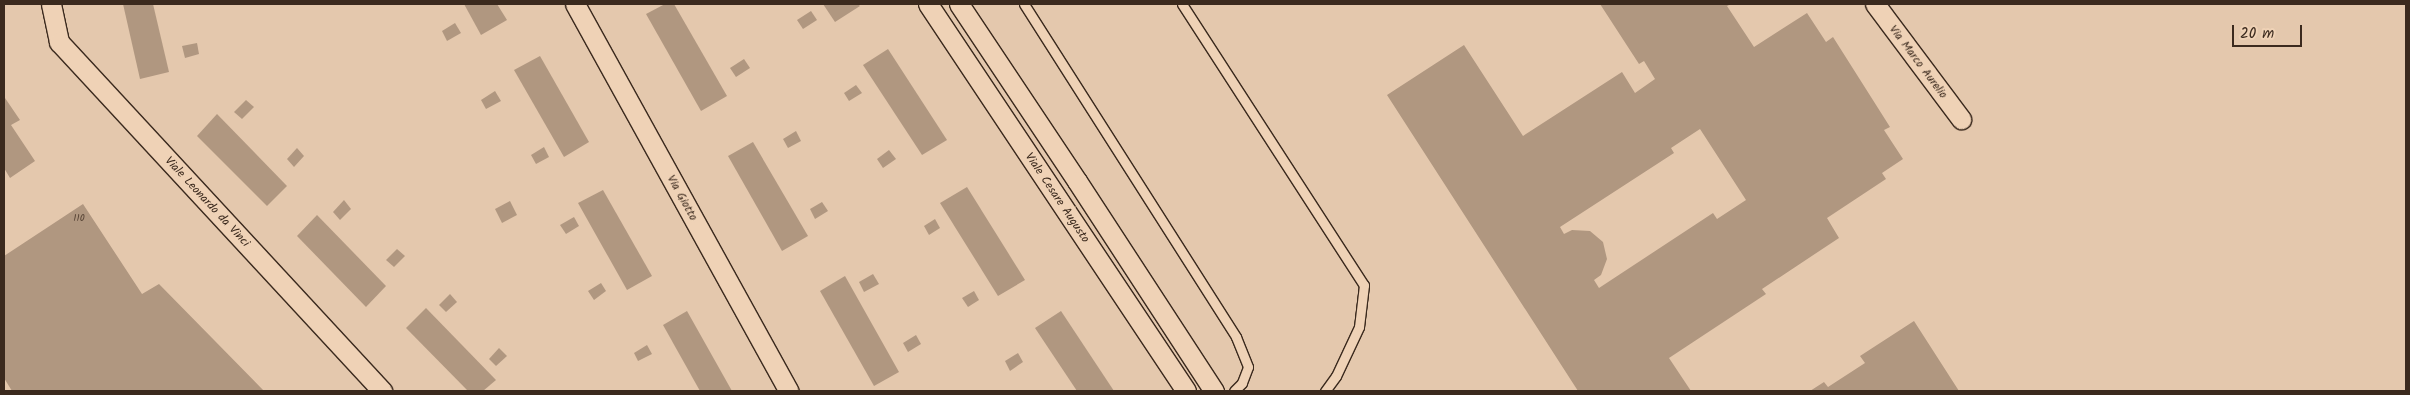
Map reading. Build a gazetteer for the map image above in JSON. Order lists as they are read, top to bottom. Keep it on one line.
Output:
{"streets":{"street":["Via Marco Aurelio","Via Giotto","Viale Cesare Augusto","Viale Leonardo da Vinci"]},"house_numbers":["110"],"scale_bar":"20 m"}
